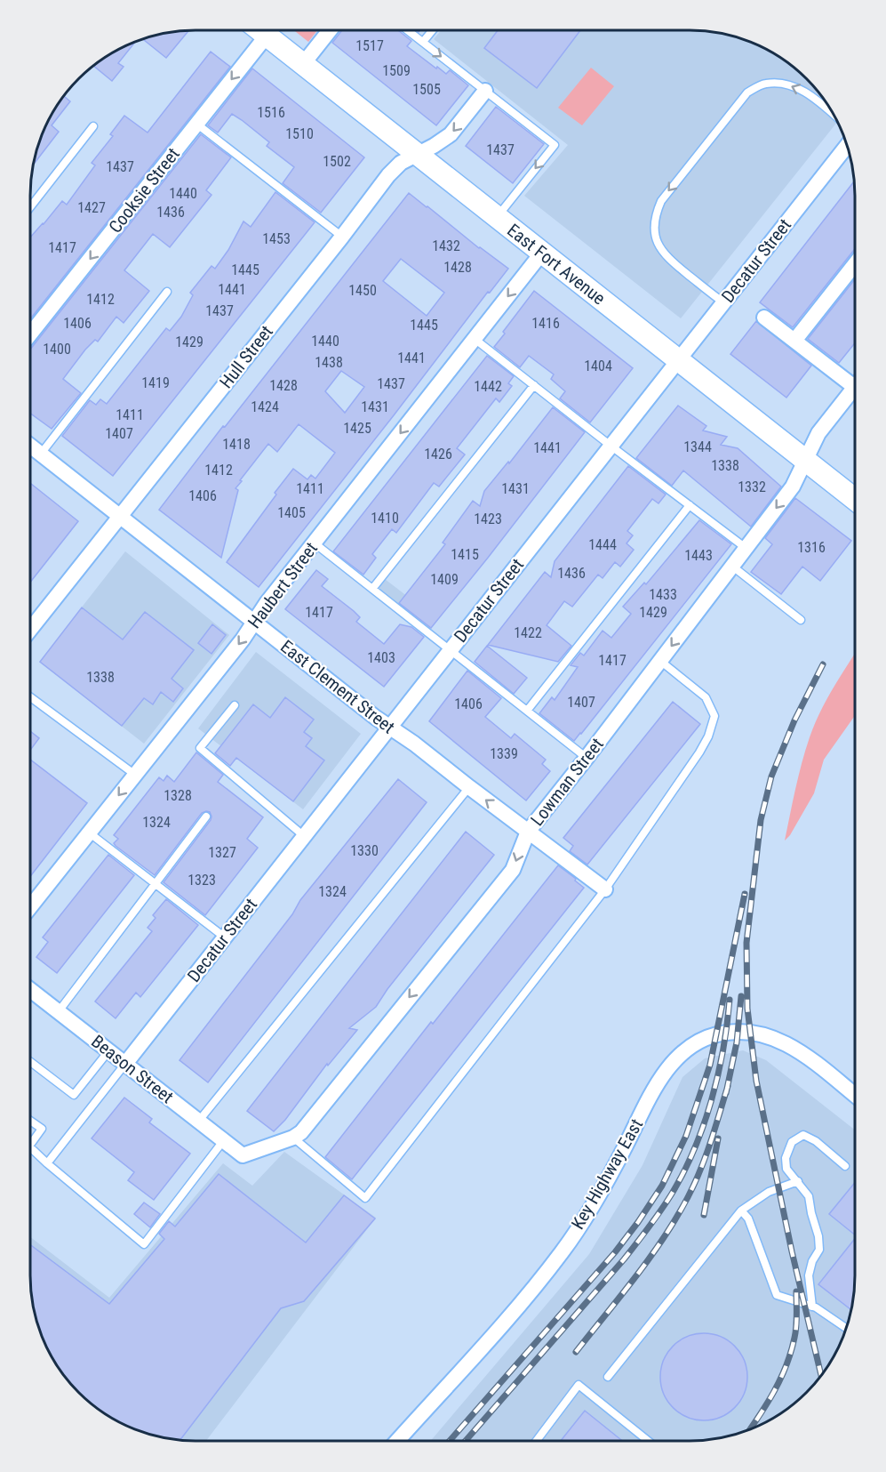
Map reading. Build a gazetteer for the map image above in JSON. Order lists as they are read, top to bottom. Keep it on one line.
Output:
{"streets":{"street":["Cooksie Street","Decatur Street","East Fort Avenue","Hull Street","Haubert Street","East Clement Street","Lowman Street","Beason Street","Key Highway East"]},"crossings":[["Cooksie Street","East Fort Avenue"],["Decatur Street","East Fort Avenue"],["Decatur Street","East Clement Street"],["Decatur Street","Beason Street"],["East Fort Avenue","Hull Street"],["East Fort Avenue","Haubert Street"],["East Fort Avenue","Lowman Street"],["Hull Street","East Clement Street"],["Haubert Street","East Clement Street"],["East Clement Street","Lowman Street"],["Lowman Street","Beason Street"]],"one_way":["Cooksie Street","Haubert Street","Lowman Street"],"house_numbers":["1517","1509","1505","1516","1510","1437","1502","1437","1440","1427","1436","1453","1432","1417","1428","1445","1441","1450","1412","1437","1406","1416","1445","1440","1429","1400","1441","1438","1404","1419","1437","1428","1442","1424","1431","1411","1425","1407","1418","1344","1441","1426","1338","1412","1332","1411","1431","1406","1405","1410","1423","1444","1316","1415","1443","1436","1409","1433","1417","1429","1422","1403","1417","1338","1407","1406","1339","1328","1324","1330","1327","1323","1324"]}
